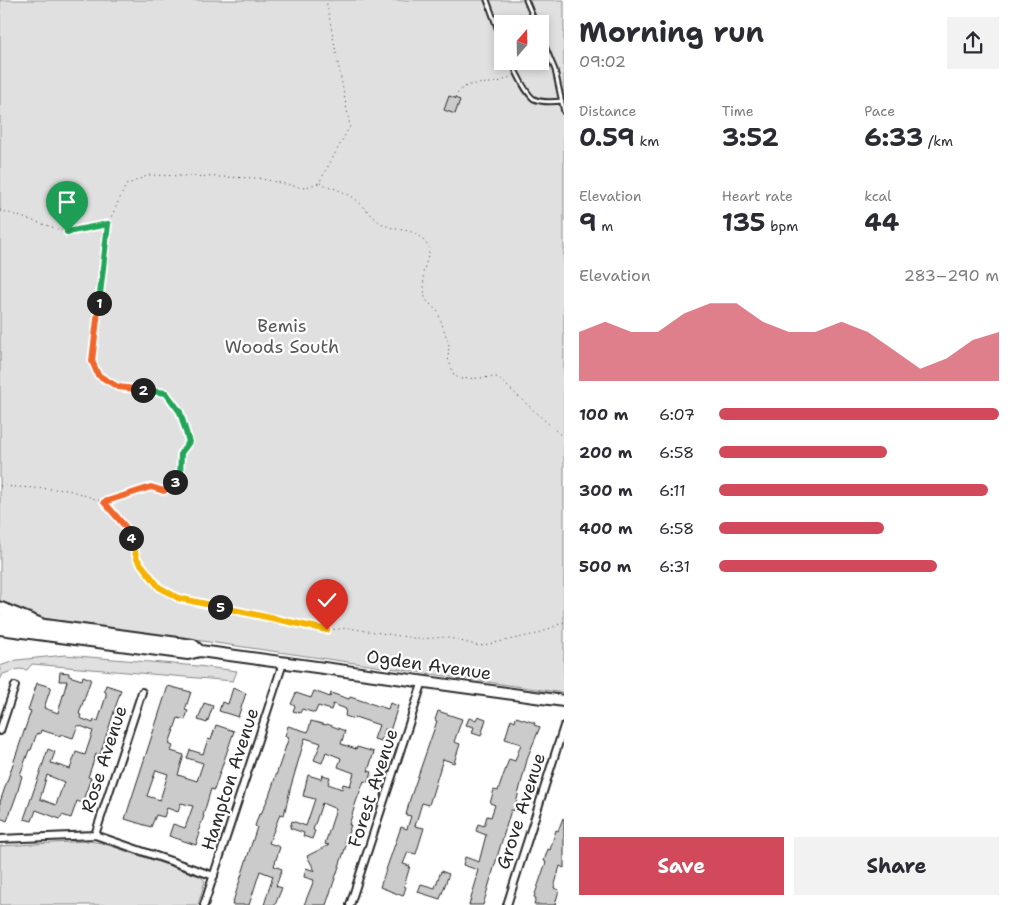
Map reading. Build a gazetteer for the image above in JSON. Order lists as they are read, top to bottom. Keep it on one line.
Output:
{"streets":{"main road":["Ogden Avenue"],"street":["Rose Avenue","Hampton Avenue","Forest Avenue","Grove Avenue"]},"crossings":[["Ogden Avenue","Hampton Avenue"],["Ogden Avenue","Forest Avenue"]],"parks":["Bemis Woods South"],"north":"top","page":{"heading":["Morning run","09:02"],"stats":[["Distance","0.59 km"],["Time","3:52"],["Pace","6:33 /km"],["Elevation","9 m"],["Heart rate","135 bpm"],["kcal","44"]],"chart":["Elevation","283–290 m"],"pins":["1","2","3","4","5"],"list":[{"name":"100 m","note":"6:07"},{"name":"200 m","note":"6:58"},{"name":"300 m","note":"6:11"},{"name":"400 m","note":"6:58"},{"name":"500 m","note":"6:31"}],"buttons":["Save","Share"]}}
